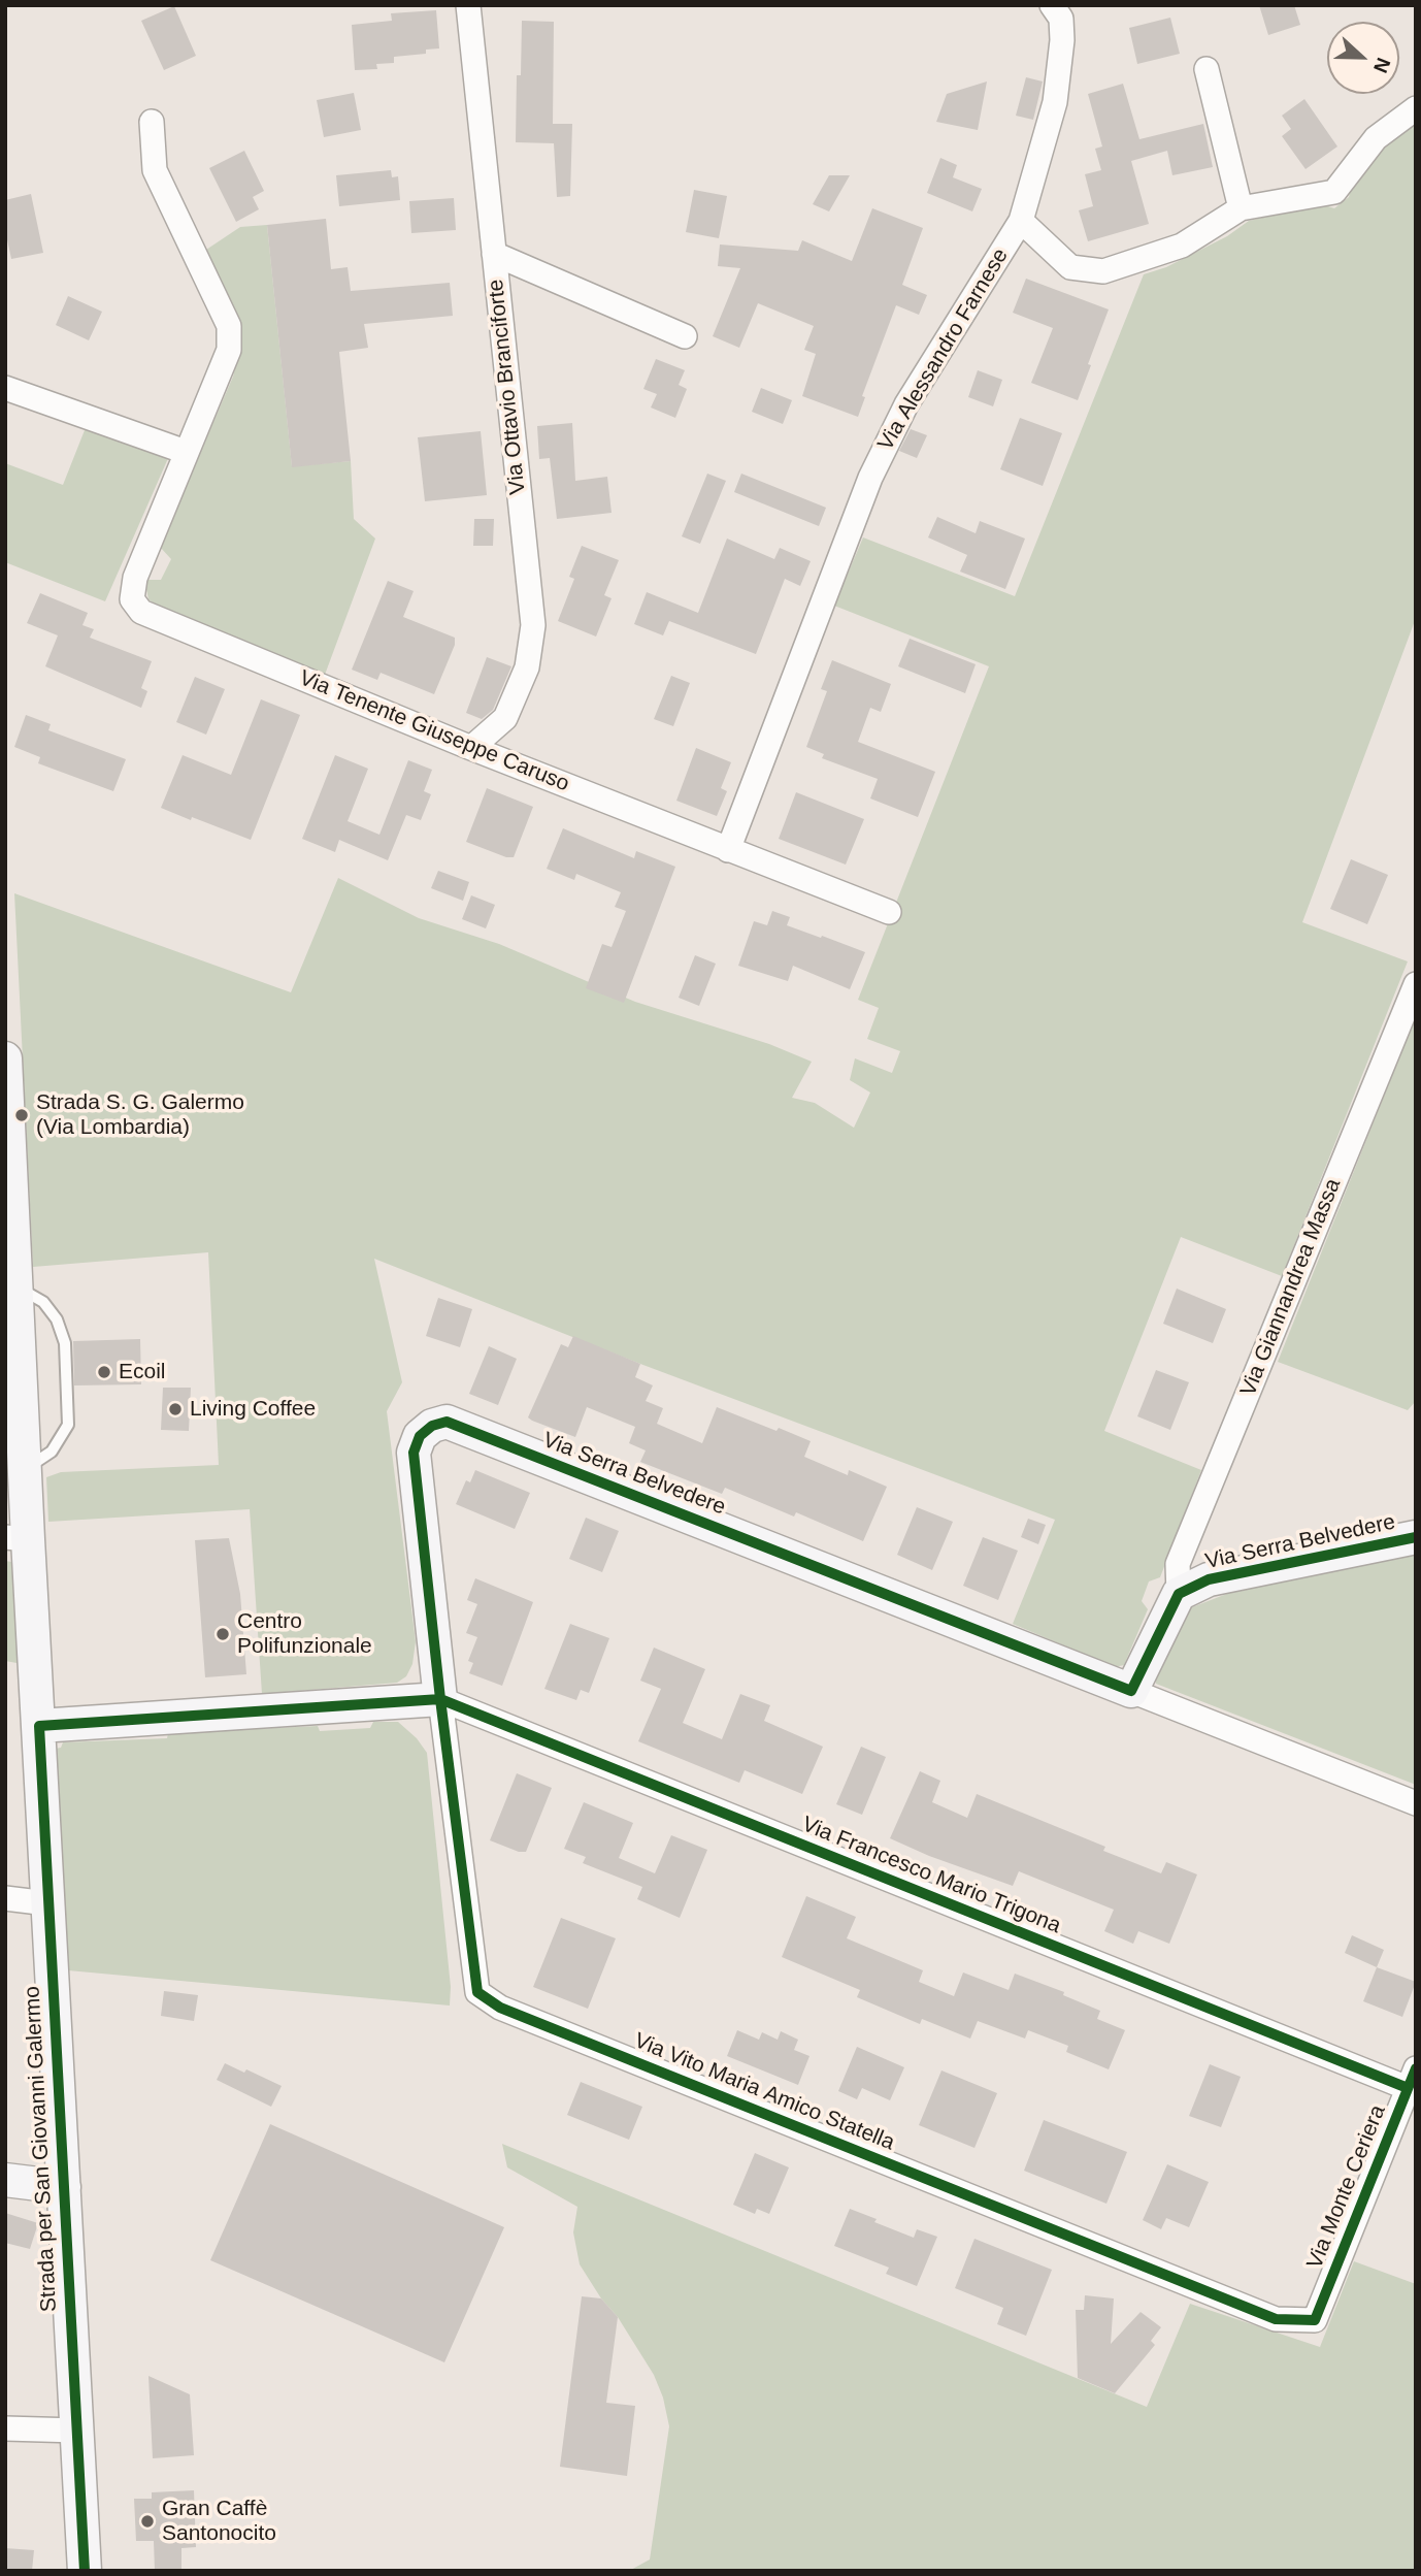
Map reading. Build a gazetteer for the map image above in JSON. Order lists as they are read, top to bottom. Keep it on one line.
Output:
{"streets":{"street":["Via Alessandro Farnese","Via Ottavio Branciforte","Via Tenente Giuseppe Caruso","Via Giannandrea Massa","Via Serra Belvedere","Via Francesco Mario Trigona","Via Vito Maria Amico Statella","Strada per San Giovanni Galermo","Via Monte Ceriera"]},"crossings":[["Via Alessandro Farnese","Via Tenente Giuseppe Caruso"],["Via Ottavio Branciforte","Via Tenente Giuseppe Caruso"],["Via Giannandrea Massa","Via Serra Belvedere"],["Via Serra Belvedere","Via Francesco Mario Trigona"],["Via Serra Belvedere","Via Vito Maria Amico Statella"],["Via Francesco Mario Trigona","Via Vito Maria Amico Statella"],["Via Francesco Mario Trigona","Via Monte Ceriera"],["Via Vito Maria Amico Statella","Via Monte Ceriera"]],"places":["Strada S. G. Galermo (Via Lombardia)","Ecoil","Living Coffee","Centro Polifunzionale","Gran Caffè Santonocito"],"north":"right"}
